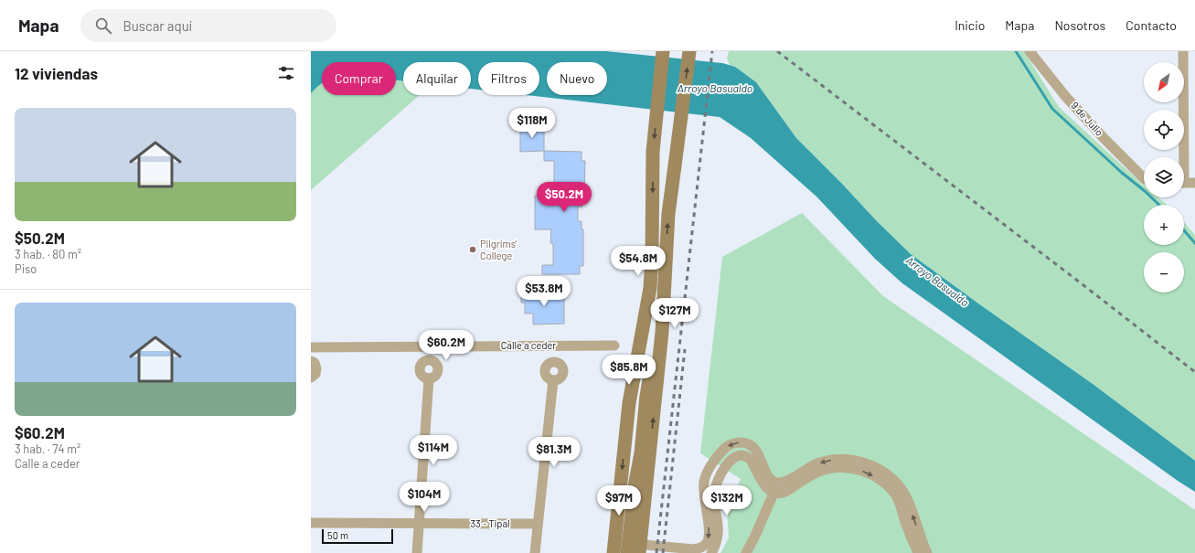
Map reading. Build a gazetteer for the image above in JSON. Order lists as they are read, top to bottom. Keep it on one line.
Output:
{"streets":{"street":["9 de Julio","Calle a ceder","33 - Tipal"]},"water":["Arroyo Basualdo"],"places":["Pilgrims' College"],"scale_bar":"50 m","north":"bottom left","page":{"header":"Mapa","search":"Buscar aquí","nav":["Inicio","Mapa","Nosotros","Contacto"],"heading":"12 viviendas","map_buttons":["+","−"],"chip":["Comprar","Alquilar","Filtros","Nuevo"],"list":[{"name":"$50.2M","note":"3 hab. · 80 m² · Piso"},{"name":"$60.2M","note":"3 hab. · 74 m² · Calle a ceder"}],"price":["$118M","$50.2M","$54.8M","$53.8M","$127M","$60.2M","$85.8M","$114M","$81.3M","$104M","$97M","$132M"],"scale":"50 m"}}
